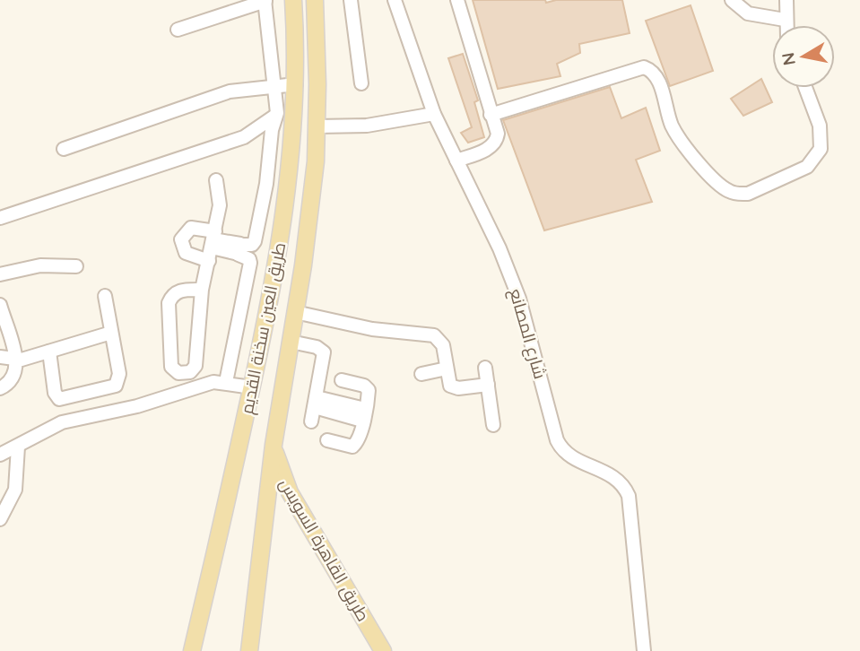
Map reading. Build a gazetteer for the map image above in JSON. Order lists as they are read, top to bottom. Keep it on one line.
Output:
{"streets":{"main road":["طريق العين سخنة القديم","طريق القاهرة السويس"],"street":["شارع المصانع"]},"crossings":[["طريق العين سخنة القديم","طريق القاهرة السويس"]],"north":"left"}
